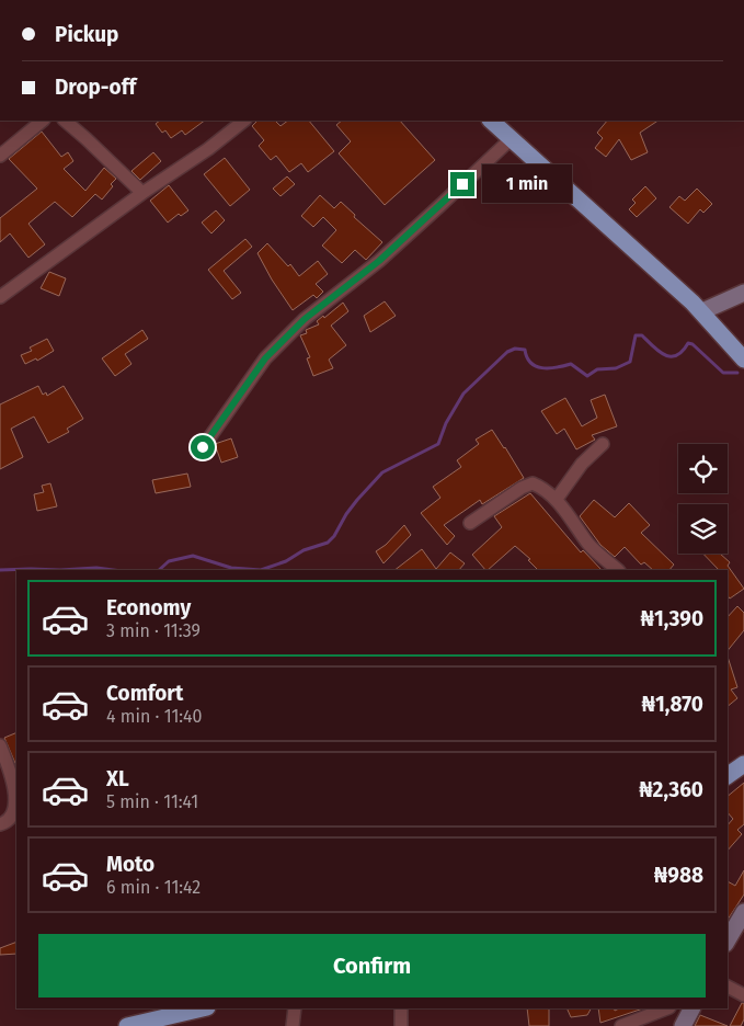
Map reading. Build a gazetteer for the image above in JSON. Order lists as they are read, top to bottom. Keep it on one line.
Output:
{"page":{"banner":["Pickup","Drop-off"],"bubble":"1 min","list":[{"name":"Economy","note":"3 min · 11:39","value":"₦1,390"},{"name":"Comfort","note":"4 min · 11:40","value":"₦1,870"},{"name":"XL","note":"5 min · 11:41","value":"₦2,360"},{"name":"Moto","note":"6 min · 11:42","value":"₦988"}],"buttons":"Confirm"}}
